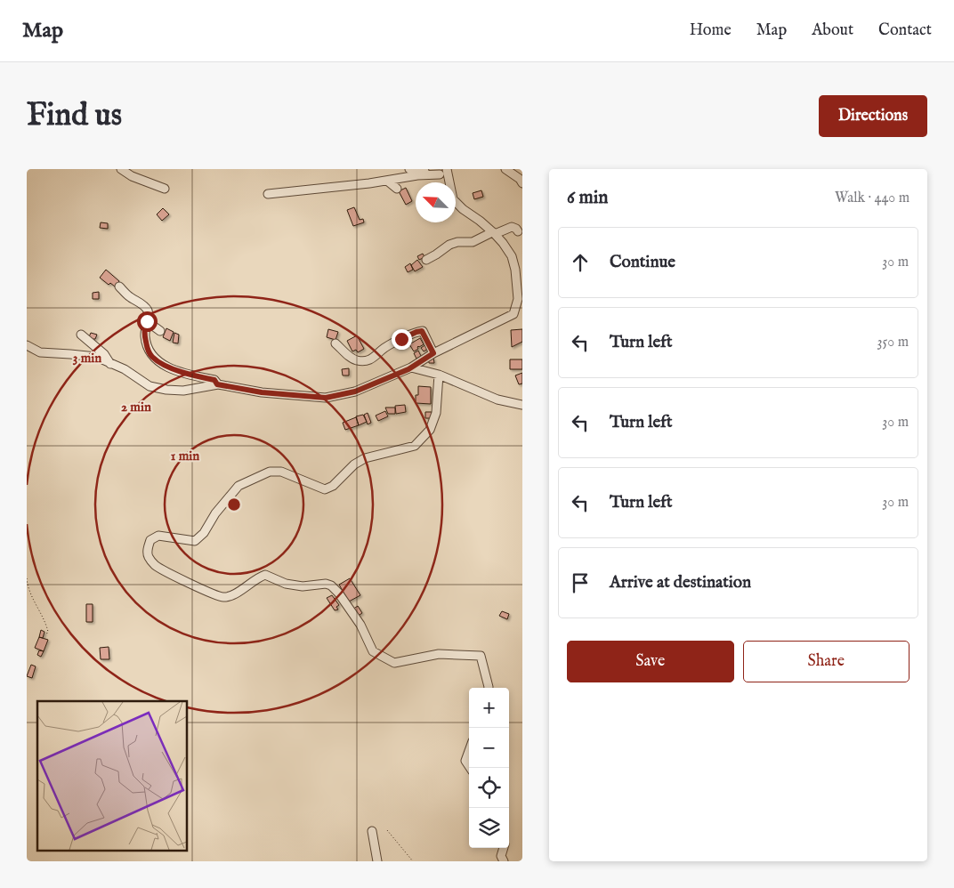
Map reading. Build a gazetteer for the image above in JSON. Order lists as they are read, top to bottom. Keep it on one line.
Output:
{"north":"top left","page":{"header":"Map","nav":["Home","Map","About","Contact"],"buttons":["Directions",["Save","Share"]],"title":"Find us","heading":["6 min","Walk · 440 m"],"list":[["Continue","30 m"],["Turn left","350 m"],["Turn left","30 m"],["Turn left","30 m"],"Arrive at destination"],"map_buttons":["+","−"]},"rings":["3 min","2 min","1 min"]}
